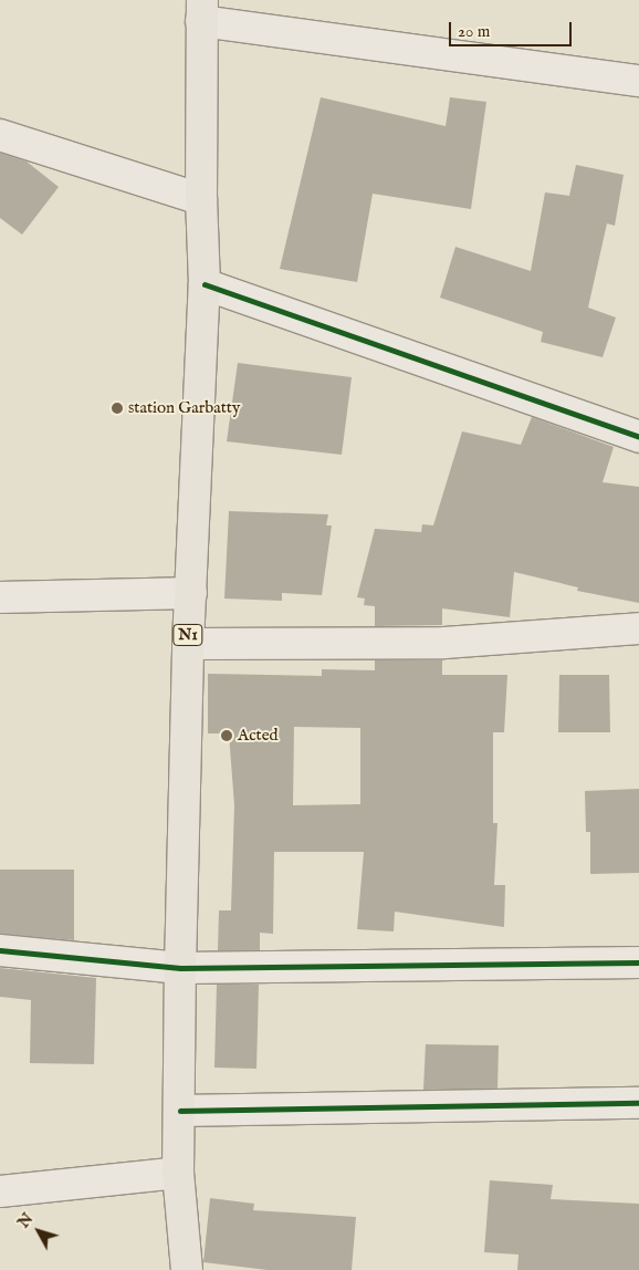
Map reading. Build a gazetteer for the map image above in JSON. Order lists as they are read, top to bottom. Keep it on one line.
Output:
{"streets":{"highway":["N1"]},"places":["station Garbatty","Acted"],"scale_bar":"20 m","north":"top left"}
